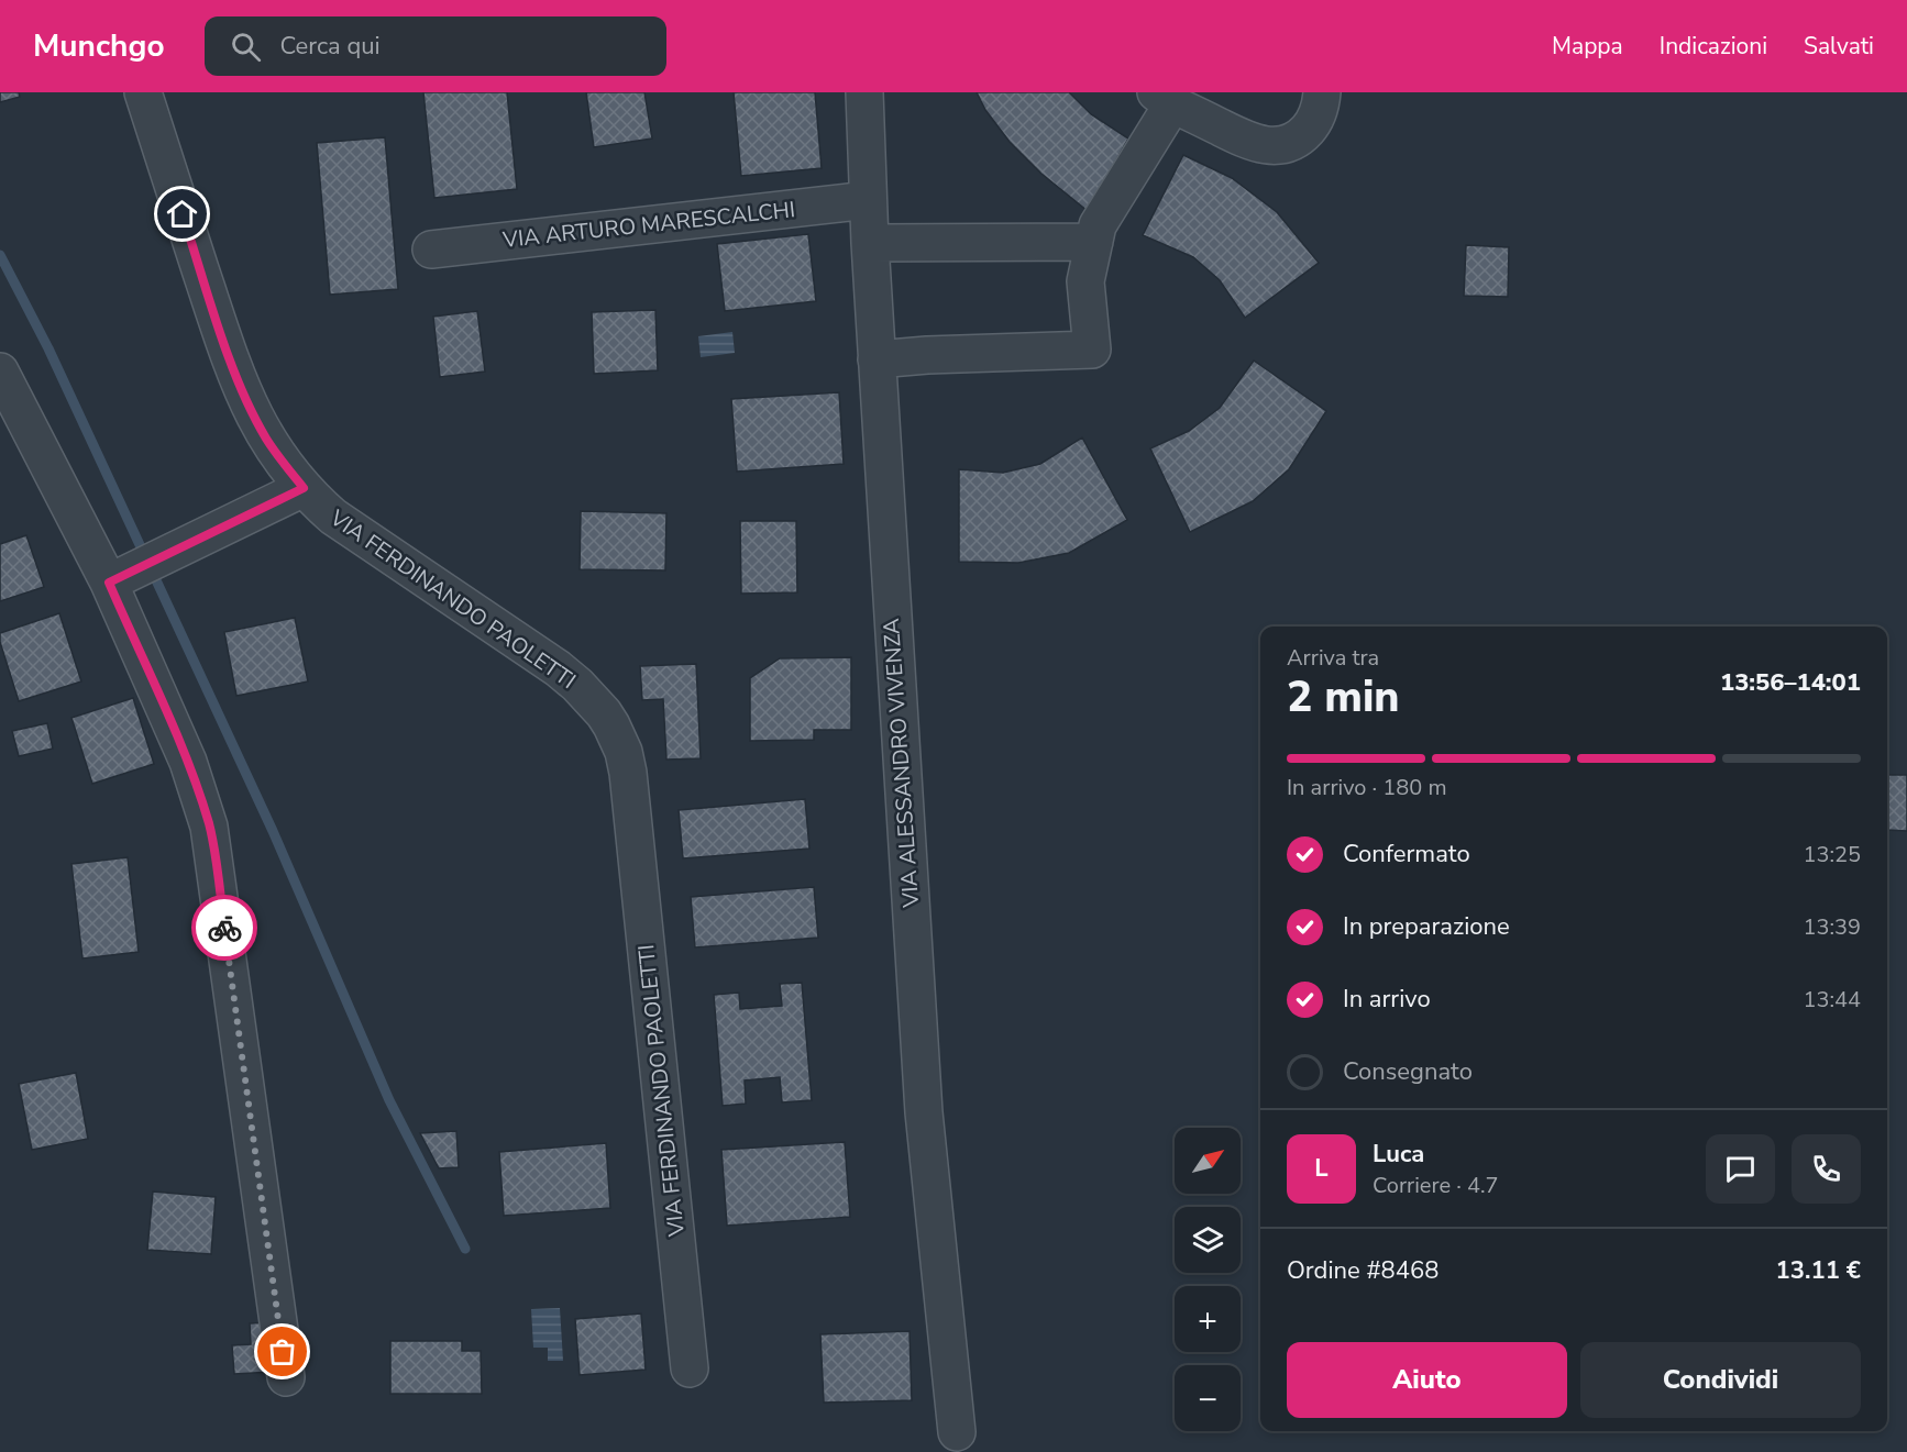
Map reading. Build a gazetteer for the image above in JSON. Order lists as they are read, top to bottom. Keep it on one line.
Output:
{"streets":{"street":["VIA ARTURO MARESCALCHI","VIA FERDINANDO PAOLETTI","VIA ALESSANDRO VIVENZA"]},"crossings":[["VIA ARTURO MARESCALCHI","VIA ALESSANDRO VIVENZA"]],"north":"top right","page":{"header":"Munchgo","search":"Cerca qui","nav":["Mappa","Indicazioni","Salvati"],"heading":["2 min","Arriva tra","13:56–14:01"],"panel":["Luca","Corriere · 4.7","Ordine #8468","13.11 €"],"bar":"In arrivo · 180 m","list":[["Confermato","13:25"],["In preparazione","13:39"],["In arrivo","13:44"],"Consegnato"],"map_buttons":["+","−"],"round":"L","buttons":["Aiuto","Condividi"]}}
